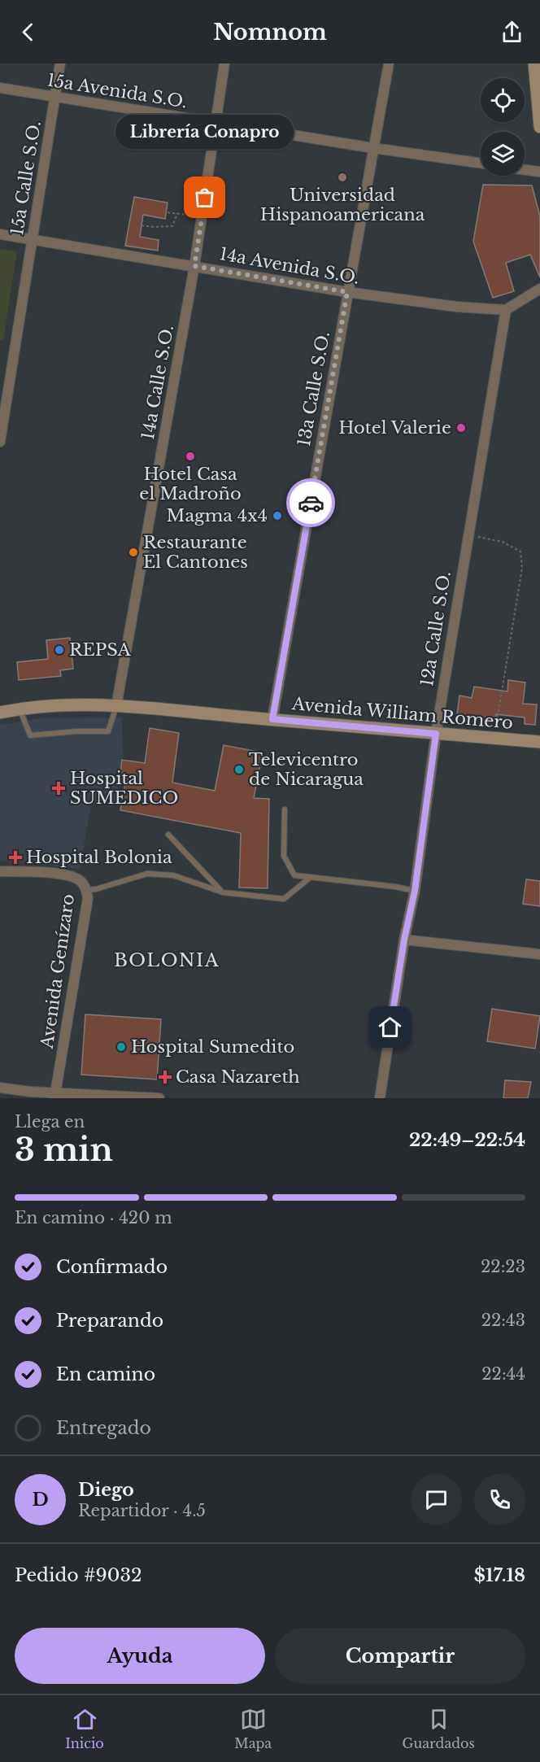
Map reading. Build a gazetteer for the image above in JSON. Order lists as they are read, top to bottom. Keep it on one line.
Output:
{"streets":{"main road":["Avenida William Romero"],"street":["15a Avenida S.O.","15a Calle S.O.","14a Avenida S.O.","14a Calle S.O.","13a Calle S.O.","12a Calle S.O.","Avenida Genízaro"]},"crossings":[["15a Avenida S.O.","15a Calle S.O."],["15a Avenida S.O.","14a Calle S.O."],["15a Avenida S.O.","13a Calle S.O."],["15a Calle S.O.","14a Avenida S.O."],["14a Avenida S.O.","14a Calle S.O."],["14a Avenida S.O.","13a Calle S.O."],["14a Avenida S.O.","12a Calle S.O."],["14a Calle S.O.","Avenida William Romero"],["13a Calle S.O.","Avenida William Romero"],["12a Calle S.O.","Avenida William Romero"]],"districts":["BOLONIA"],"places":{"other":["Universidad Hispanoamericana","Librería Conapro","Hotel Valerie","Hotel Casa el Madroño","Magma 4x4","Restaurante El Cantones","REPSA","Televicentro de Nicaragua","Hospital Sumedito"],"health":["Hospital SUMEDICO","Hospital Bolonia","Casa Nazareth"]},"page":{"header":"Nomnom","bubble":"Librería Conapro","heading":["3 min","Llega en","22:49–22:54"],"panel":["Diego","Repartidor · 4.5","Pedido #9032","$17.18"],"bar":"En camino · 420 m","list":[["Confirmado","22:23"],["Preparando","22:43"],["En camino","22:44"],"Entregado"],"round":"D","buttons":["Ayuda","Compartir"],"tabs":["Inicio","Mapa","Guardados"]}}
